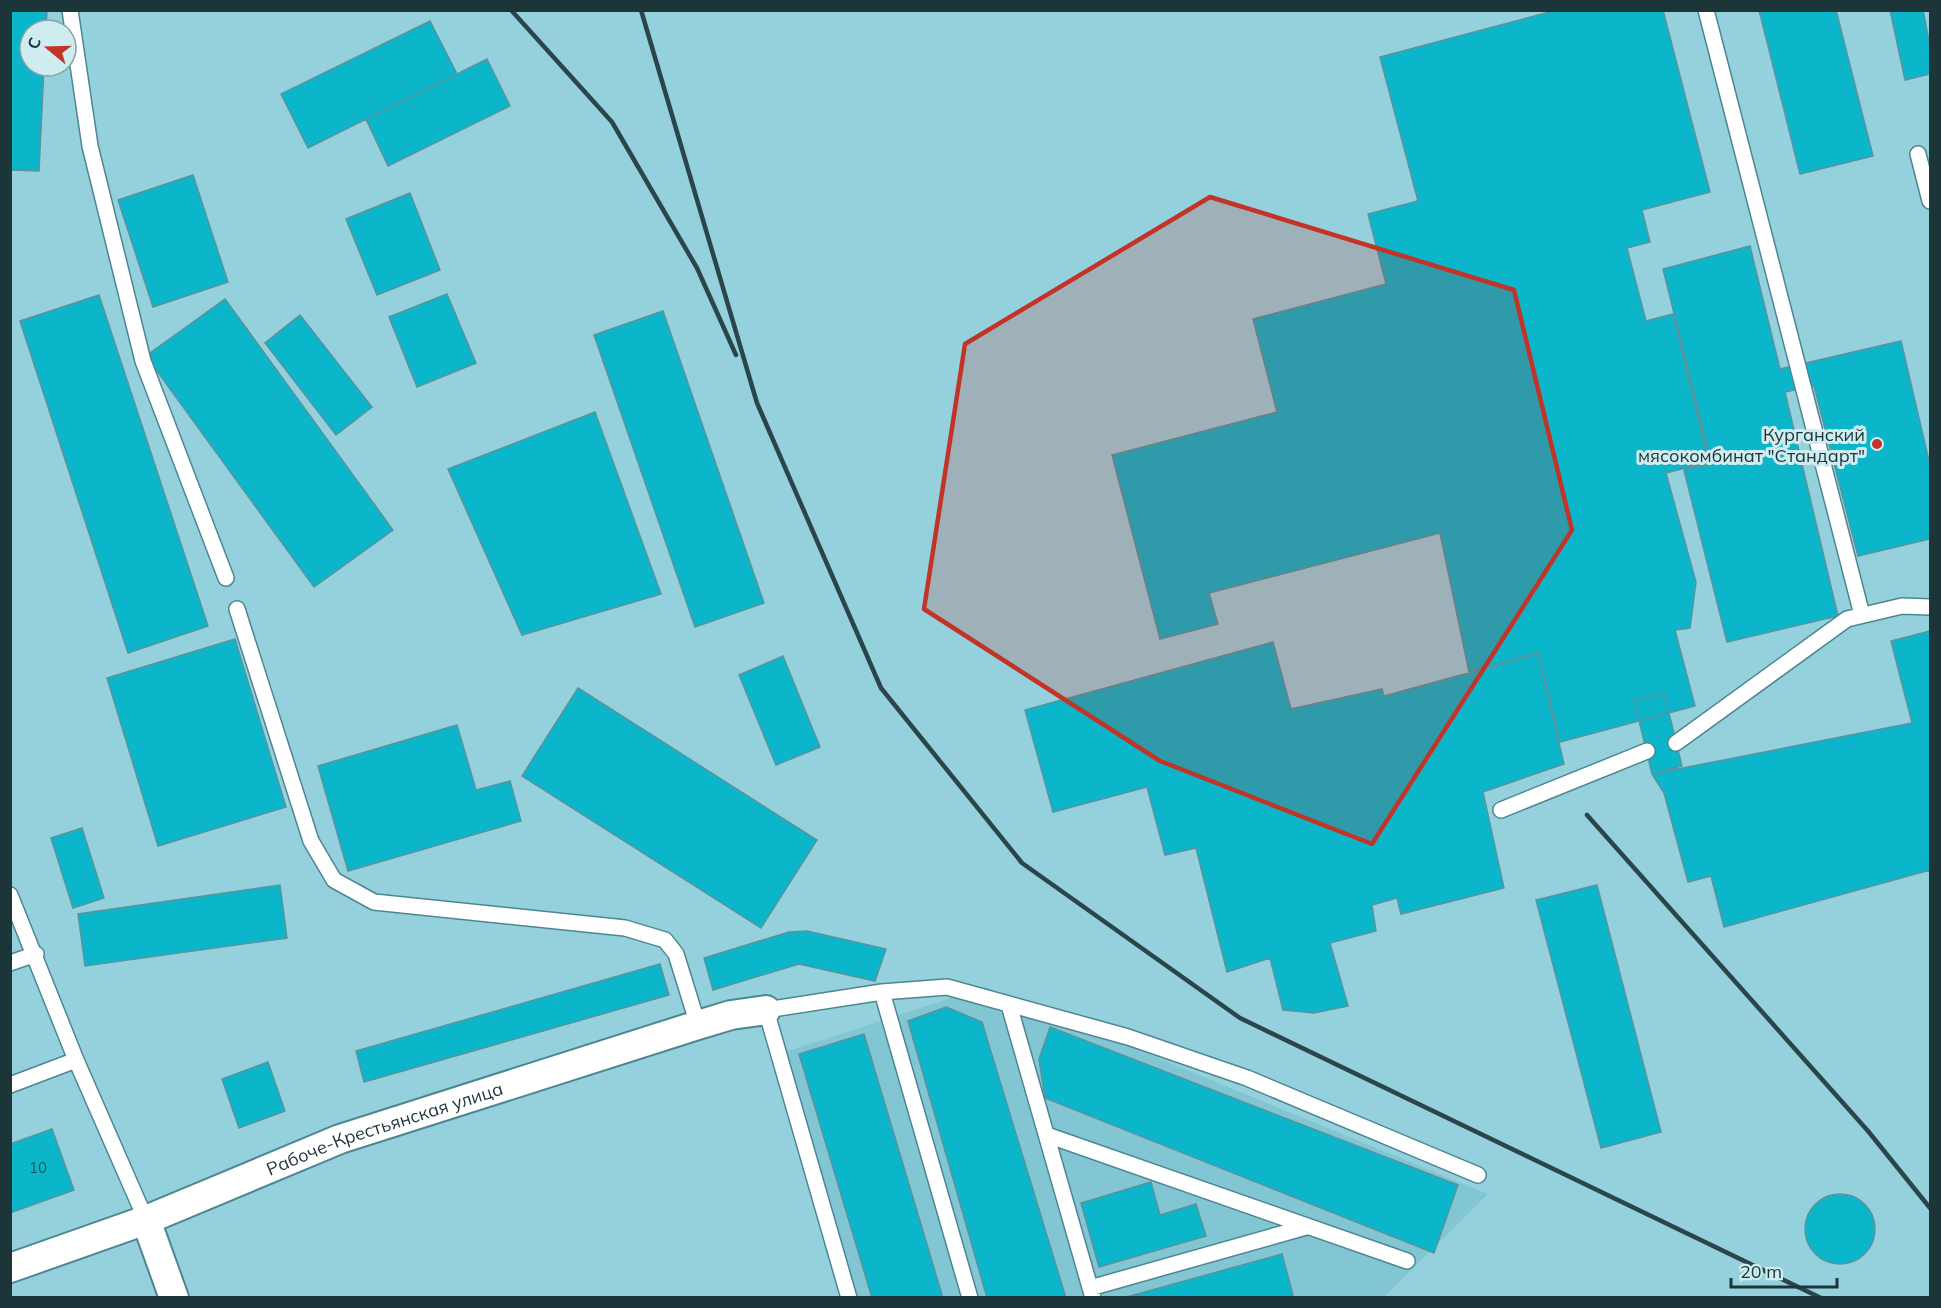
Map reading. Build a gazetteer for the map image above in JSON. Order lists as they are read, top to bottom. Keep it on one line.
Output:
{"streets":{"street":["Рабоче-Крестьянская улица"]},"places":["Курганский мясокомбинат \"Стандарт\""],"house_numbers":["10"],"scale_bar":"20 m","north":"left"}
